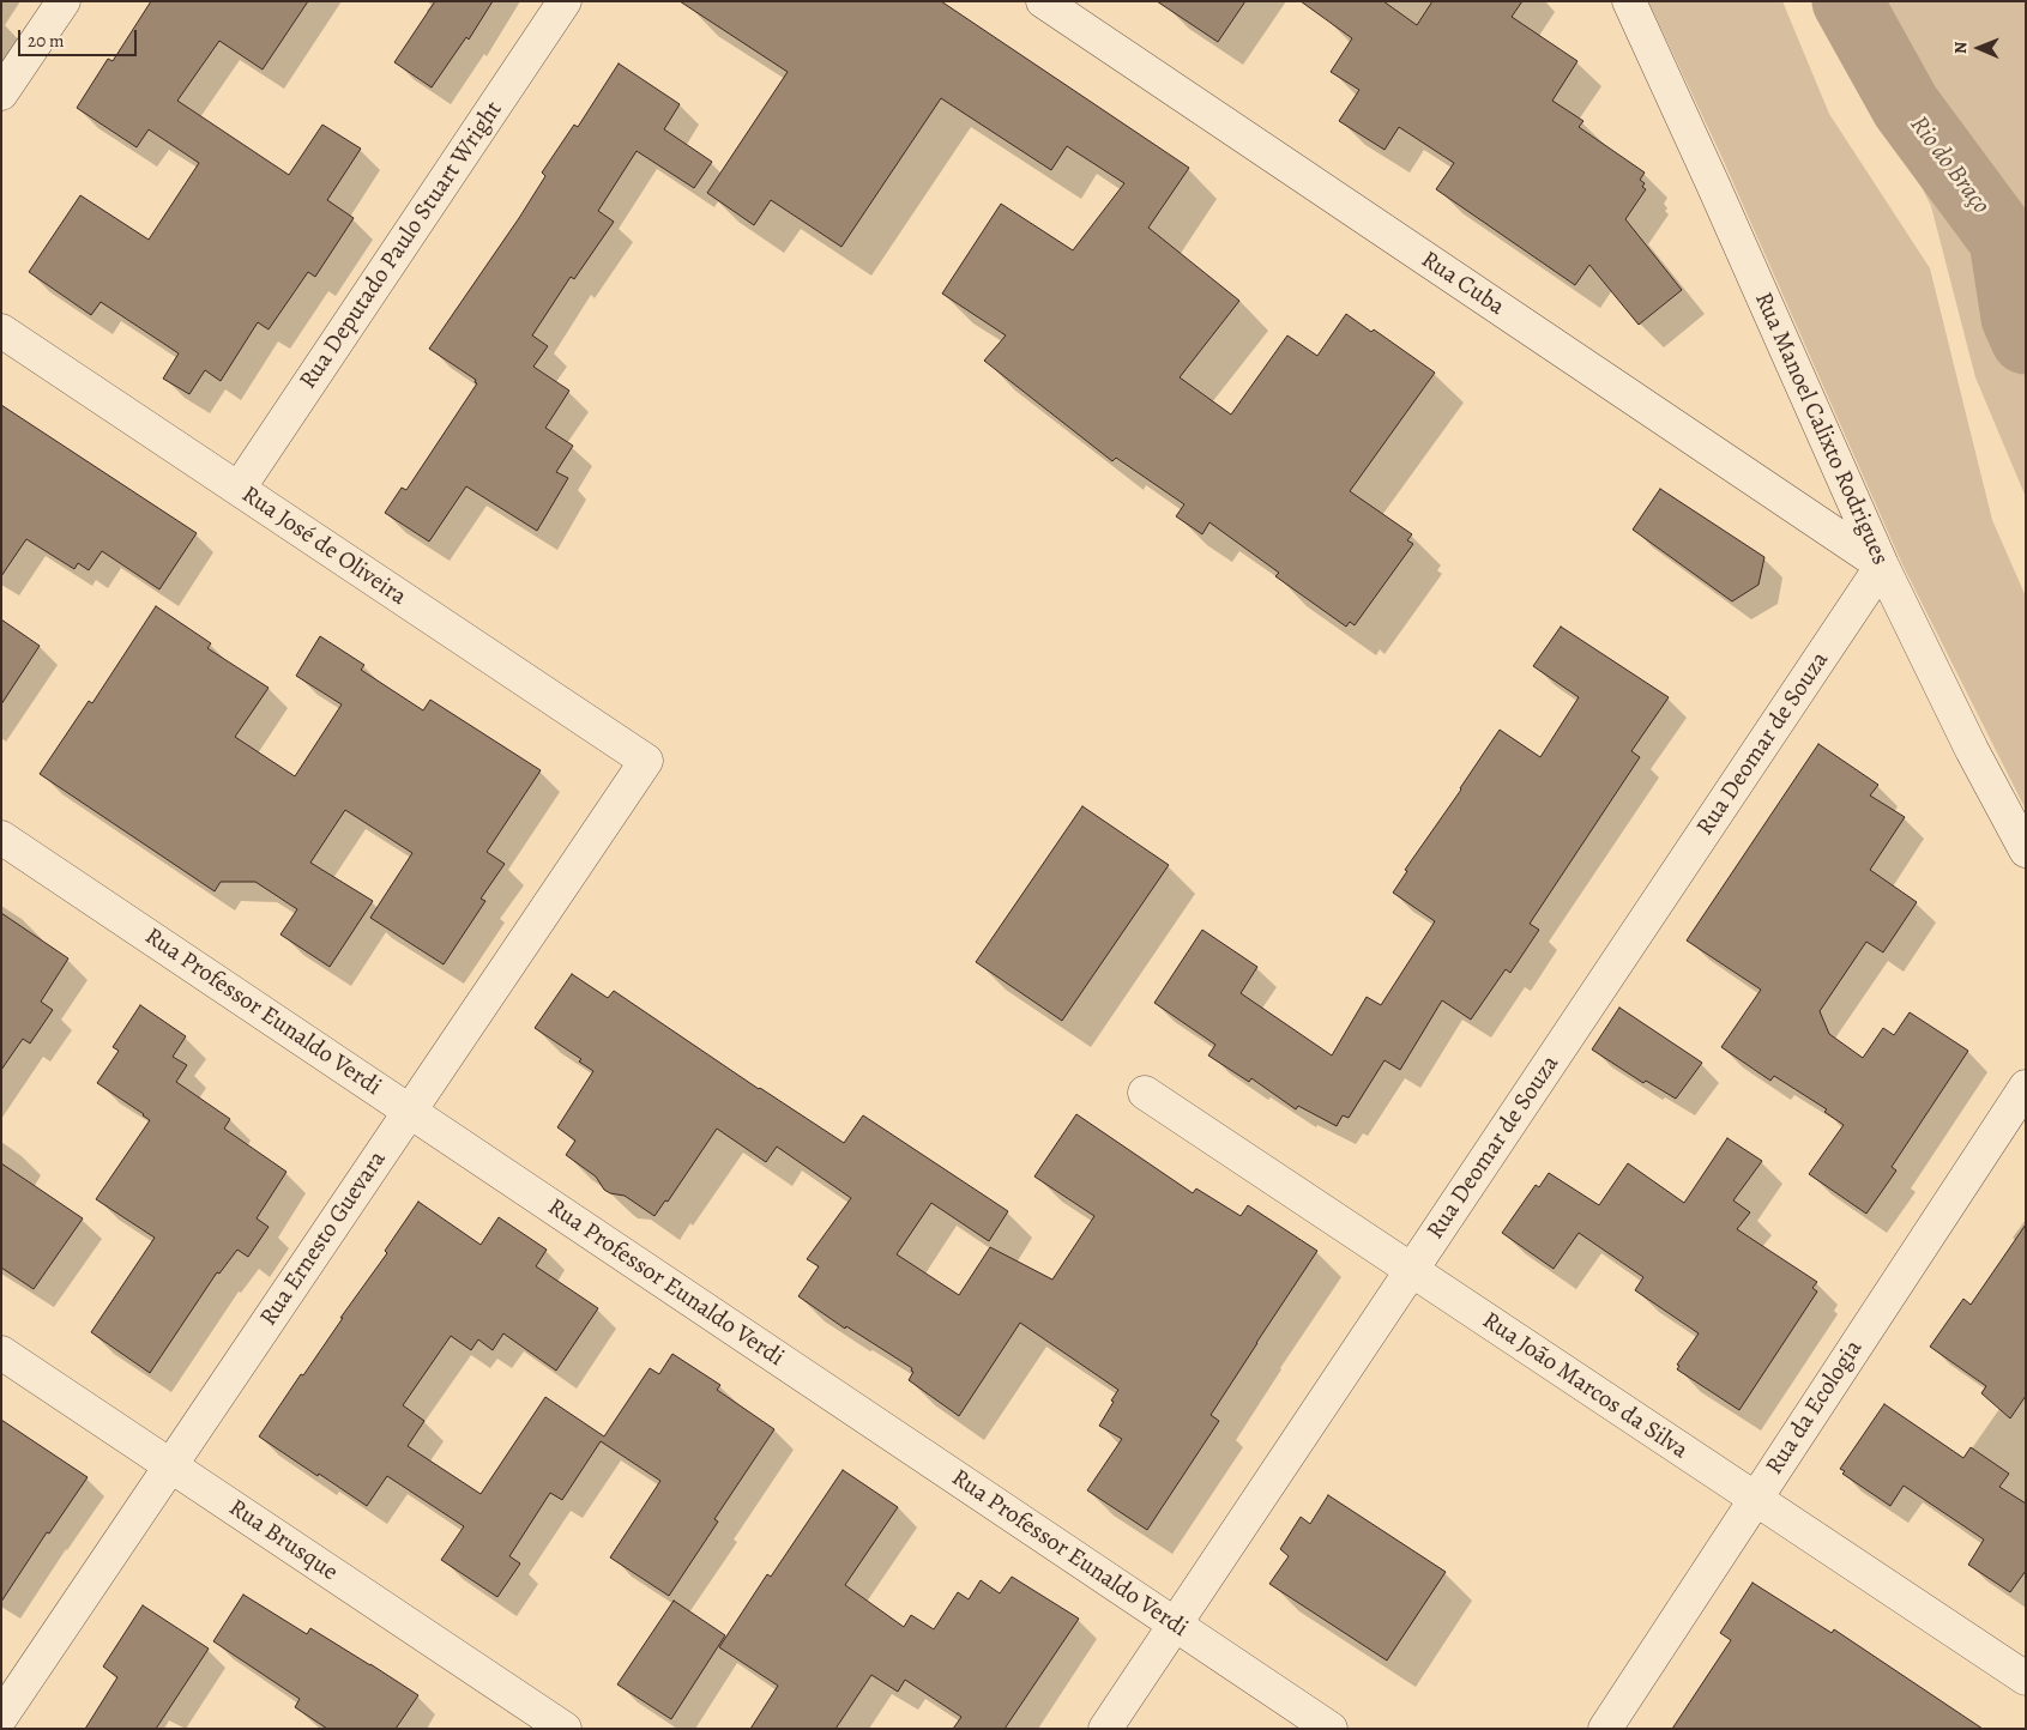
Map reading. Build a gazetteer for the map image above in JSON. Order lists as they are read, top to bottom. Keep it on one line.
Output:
{"streets":{"street":["Rua Deputado Paulo Stuart Wright","Rua Cuba","Rua Manoel Calixto Rodrigues","Rua José de Oliveira","Rua Deomar de Souza","Rua Professor Eunaldo Verdi","Rua Ernesto Guevara","Rua João Marcos da Silva","Rua da Ecologia","Rua Brusque"]},"crossings":[["Rua Deputado Paulo Stuart Wright","Rua José de Oliveira"],["Rua Cuba","Rua Manoel Calixto Rodrigues"],["Rua Cuba","Rua Deomar de Souza"],["Rua Manoel Calixto Rodrigues","Rua Deomar de Souza"],["Rua José de Oliveira","Rua Ernesto Guevara"],["Rua Deomar de Souza","Rua Professor Eunaldo Verdi"],["Rua Deomar de Souza","Rua João Marcos da Silva"],["Rua Professor Eunaldo Verdi","Rua Ernesto Guevara"],["Rua Ernesto Guevara","Rua Brusque"],["Rua João Marcos da Silva","Rua da Ecologia"]],"water":["Rio do Braço"],"scale_bar":"20 m","north":"left"}
